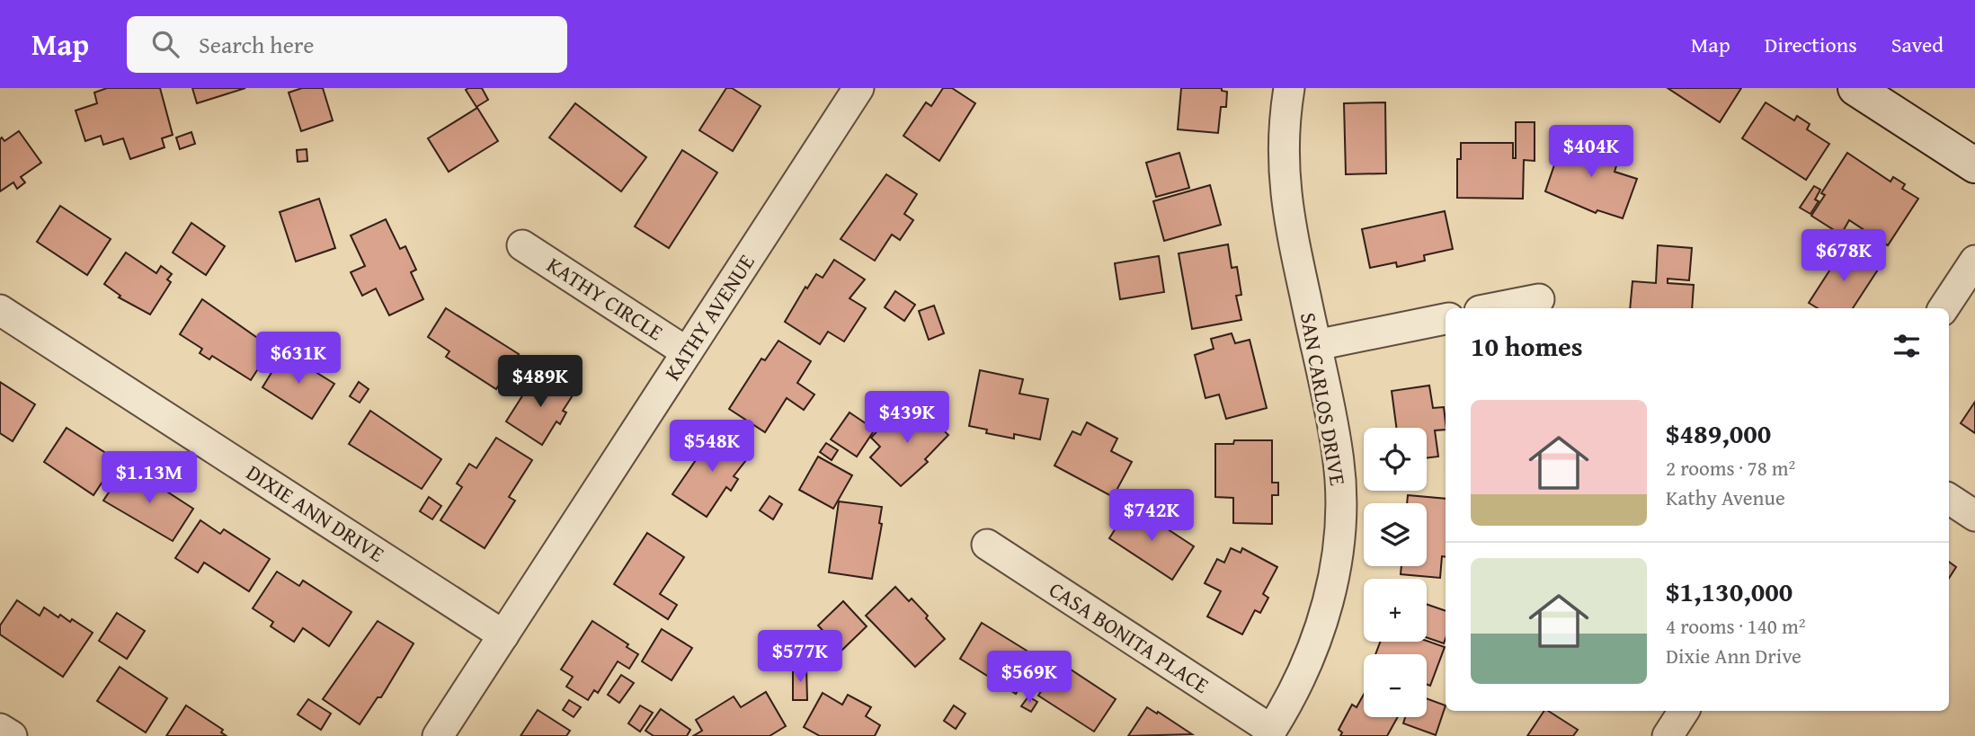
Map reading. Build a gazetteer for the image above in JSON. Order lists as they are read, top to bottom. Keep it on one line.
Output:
{"streets":{"street":["KATHY CIRCLE","KATHY AVENUE","SAN CARLOS DRIVE","DIXIE ANN DRIVE","CASA BONITA PLACE"]},"crossings":[["KATHY CIRCLE","KATHY AVENUE"],["KATHY AVENUE","DIXIE ANN DRIVE"],["SAN CARLOS DRIVE","CASA BONITA PLACE"]],"page":{"header":"Map","search":"Search here","nav":["Map","Directions","Saved"],"price":["$404K","$678K","$631K","$489K","$439K","$548K","$1.13M","$742K","$577K","$569K"],"heading":"10 homes","list":[{"name":"$489,000","note":"2 rooms · 78 m² · Kathy Avenue"},{"name":"$1,130,000","note":"4 rooms · 140 m² · Dixie Ann Drive"}],"map_buttons":["+","−"]}}
